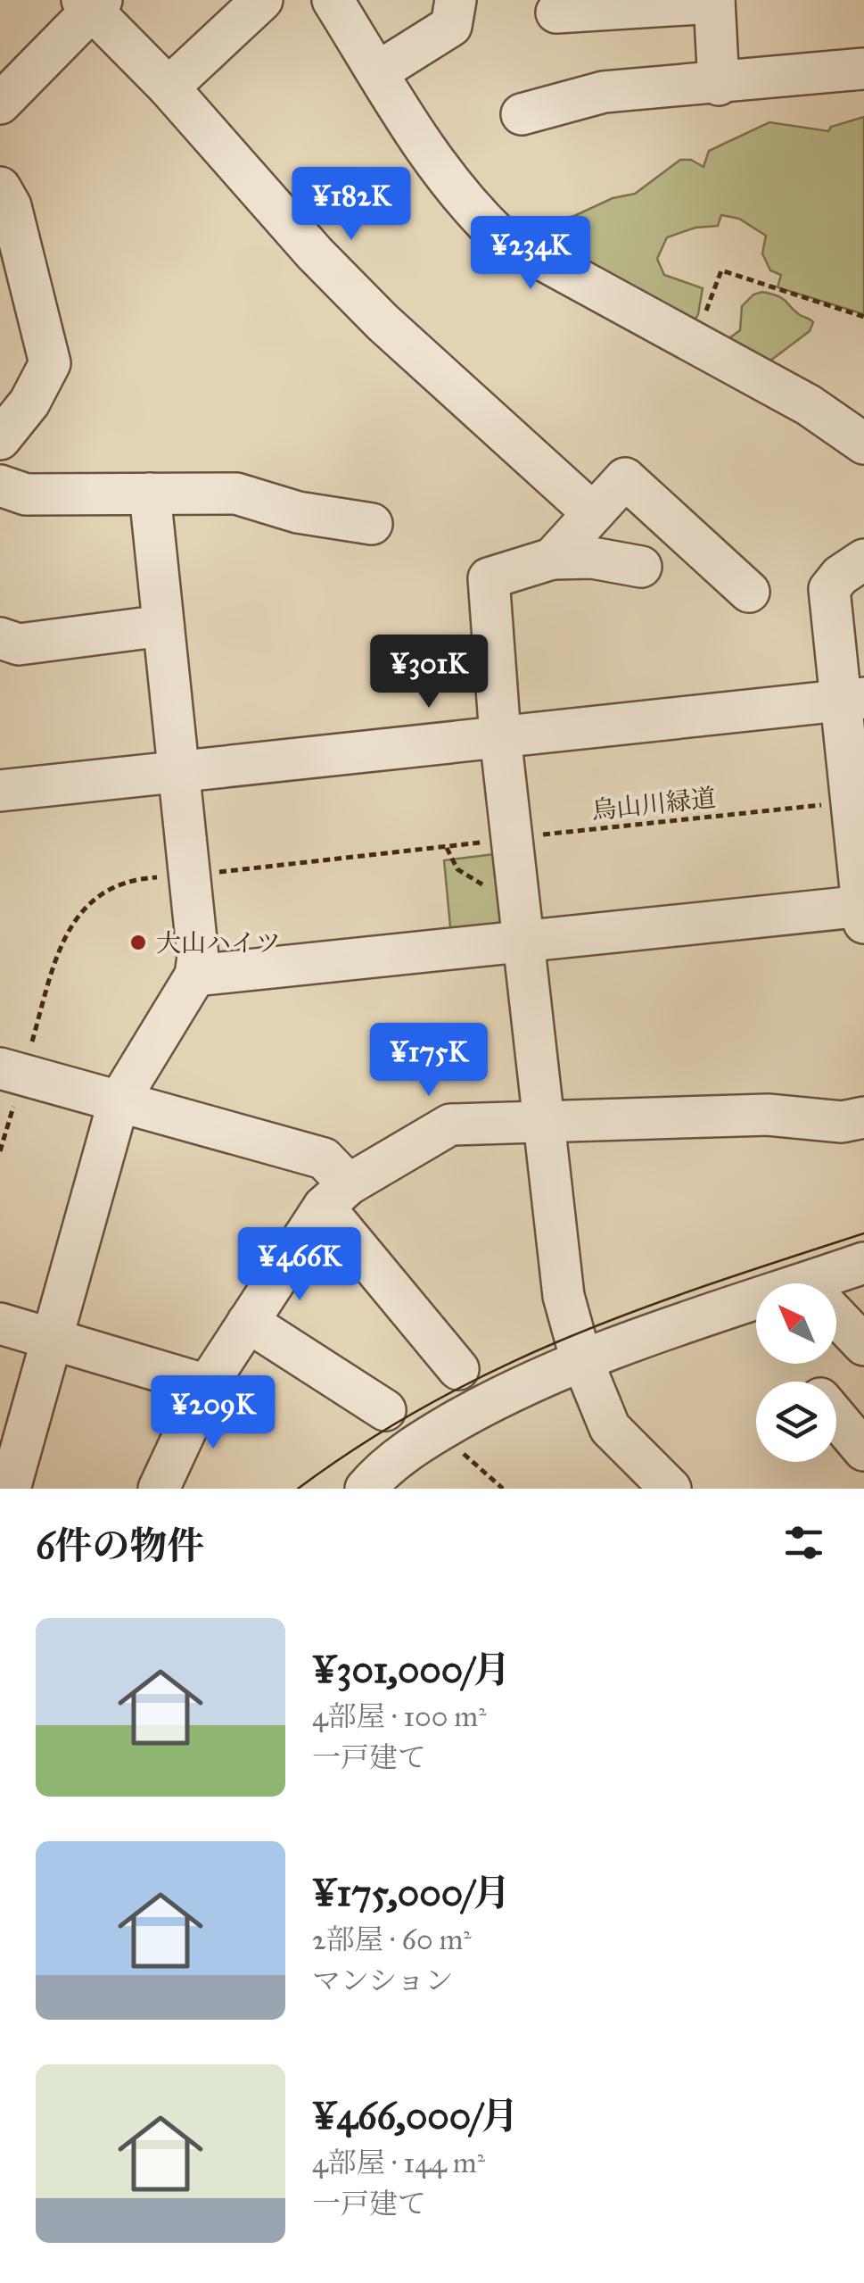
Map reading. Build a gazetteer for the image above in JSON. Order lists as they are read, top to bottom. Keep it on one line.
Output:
{"streets":{"path":["烏山川緑道"]},"places":["大山ハイツ"],"north":"top left","page":{"price":["¥182K","¥234K","¥301K","¥175K","¥466K","¥209K"],"heading":"6件の物件","list":[{"name":"¥301,000/月","note":"4部屋 · 100 m² · 一戸建て"},{"name":"¥175,000/月","note":"2部屋 · 60 m² · マンション"},{"name":"¥466,000/月","note":"4部屋 · 144 m² · 一戸建て"}]}}
